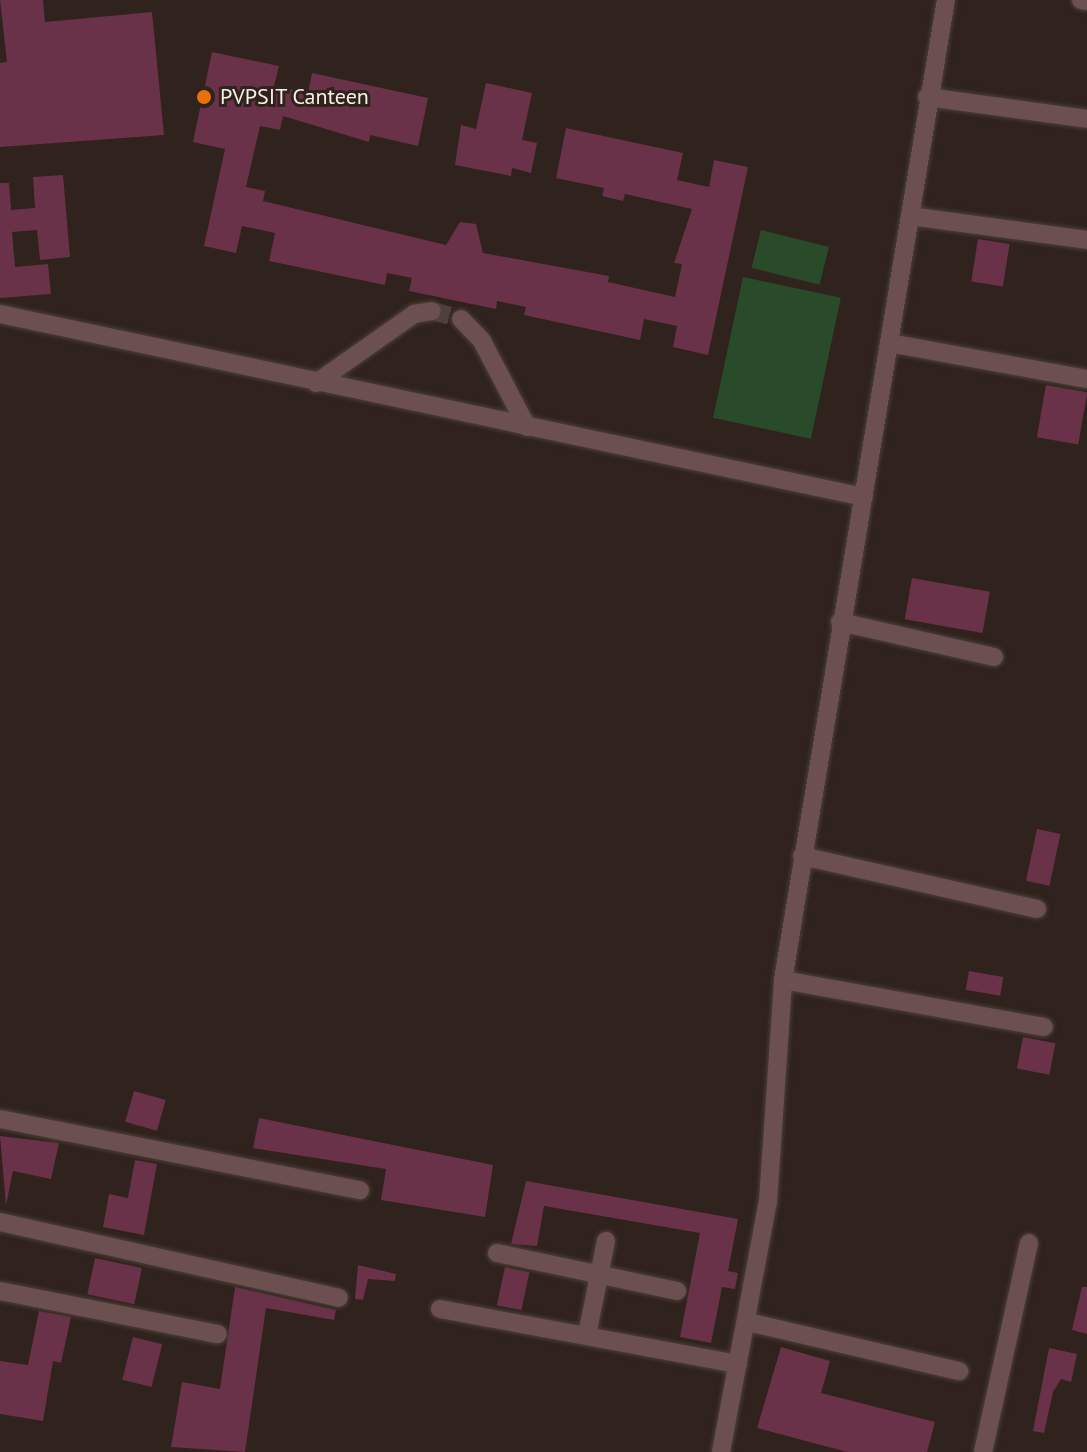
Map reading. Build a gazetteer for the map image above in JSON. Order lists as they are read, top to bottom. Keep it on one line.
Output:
{"places":["PVPSIT Canteen"]}
